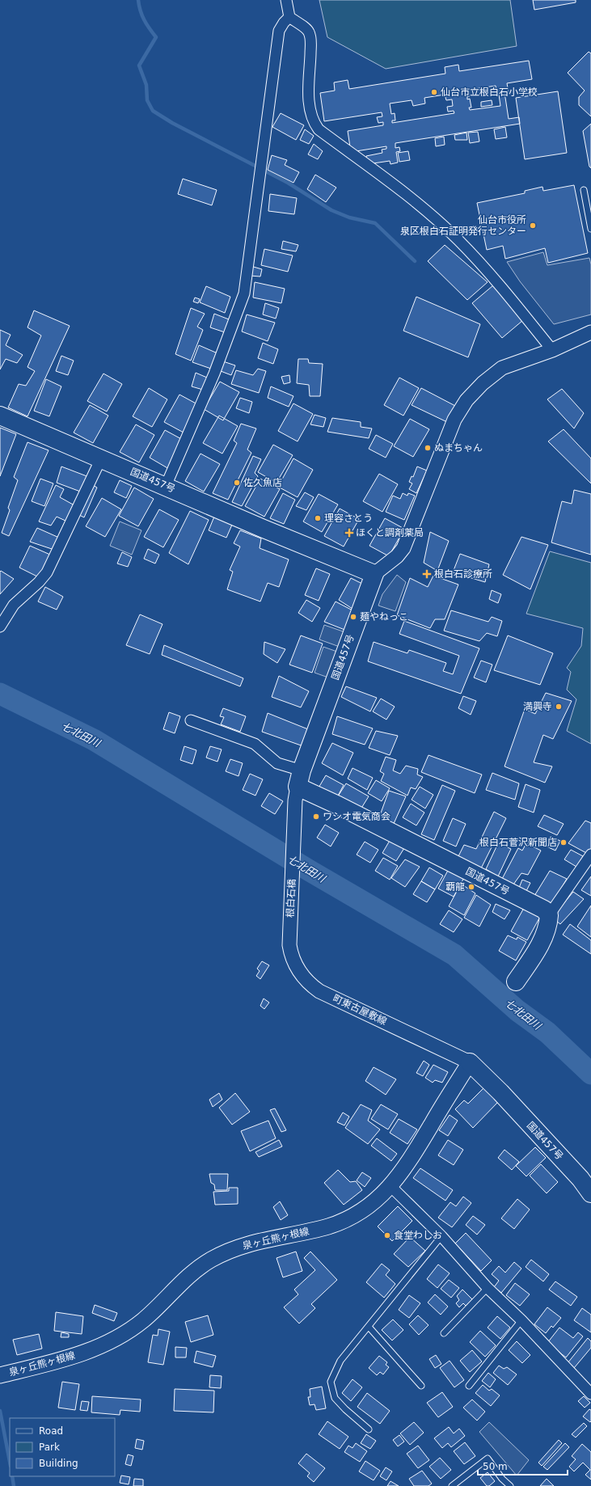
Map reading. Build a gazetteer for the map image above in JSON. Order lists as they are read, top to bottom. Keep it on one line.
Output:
{"streets":{"highway":["国道457号"],"main road":["泉ヶ丘熊ヶ根線"],"street":["根白石橋","町東古屋敷線"]},"crossings":[["国道457号","根白石橋"],["国道457号","町東古屋敷線"],["国道457号","泉ヶ丘熊ヶ根線"],["根白石橋","町東古屋敷線"],["町東古屋敷線","泉ヶ丘熊ヶ根線"]],"water":["七北田川"],"places":{"other":["仙台市立根白石小学校","仙台市役所 泉区根白石証明発行センター","ぬまちゃん","佐久魚店","理容さとう","麺やねっこ","満興寺","ワシオ電気商会","根白石菅沢新聞店","覇龍","食堂わしお"],"health":["ほくと調剤薬局","根白石診療所"]},"legend":["Road","Park","Building"],"scale_bar":"50 m"}
